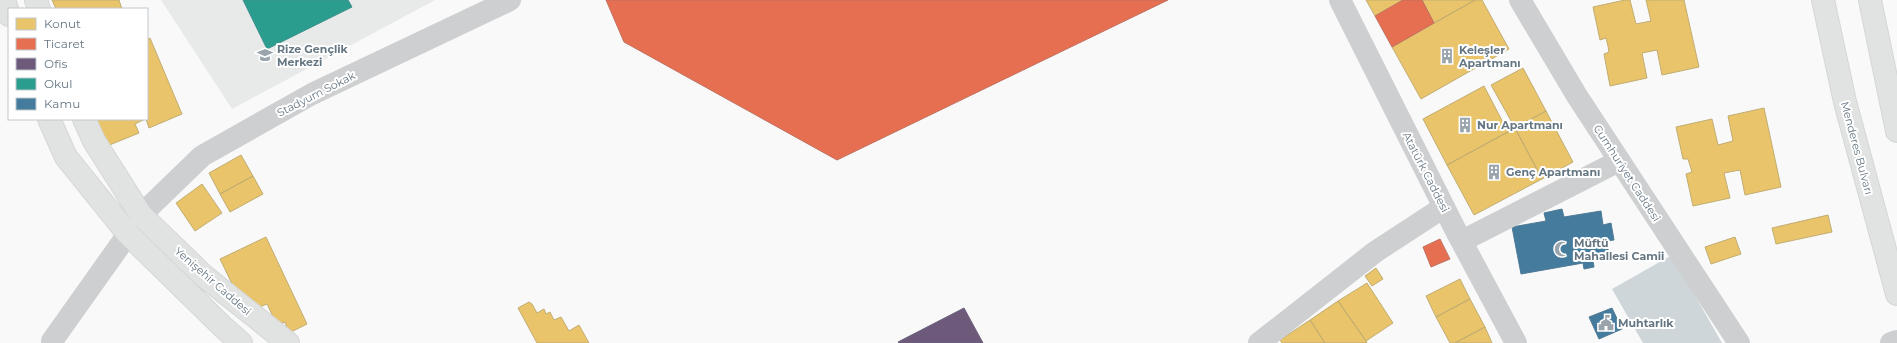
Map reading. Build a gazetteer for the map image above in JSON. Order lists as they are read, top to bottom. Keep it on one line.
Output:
{"streets":{"main road":["Menderes Bulvarı","Yenişehir Caddesi"],"street":["Stadyum Sokak","Atatürk Caddesi","Cumhuriyet Caddesi"]},"crossings":[["Stadyum Sokak","Yenişehir Caddesi"]],"places":{"school or university":["Rize Gençlik Merkezi"],"building":["Keleşler Apartmanı","Nur Apartmanı","Genç Apartmanı"],"mosque":["Müftü Mahallesi Camii"],"public building":["Muhtarlık"]},"legend":["Konut","Ticaret","Ofis","Okul","Kamu"]}
